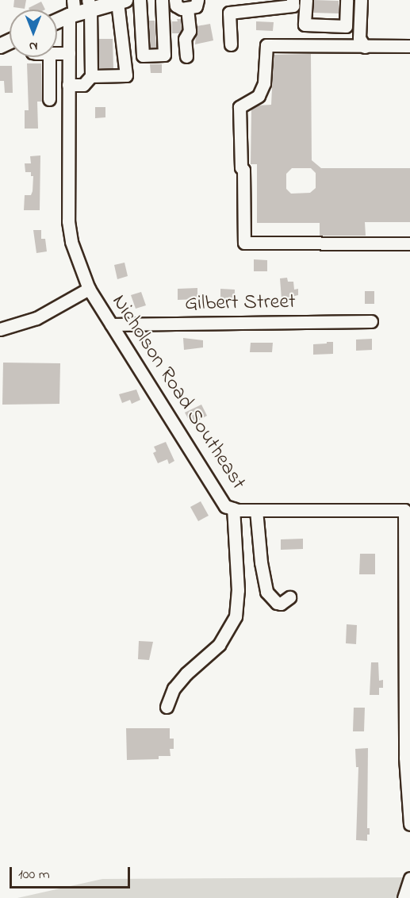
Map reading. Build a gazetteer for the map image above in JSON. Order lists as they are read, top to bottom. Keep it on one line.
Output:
{"streets":{"street":["Gilbert Street","Nicholson Road Southeast"]},"crossings":[["Gilbert Street","Nicholson Road Southeast"]],"scale_bar":"100 m","north":"bottom"}
